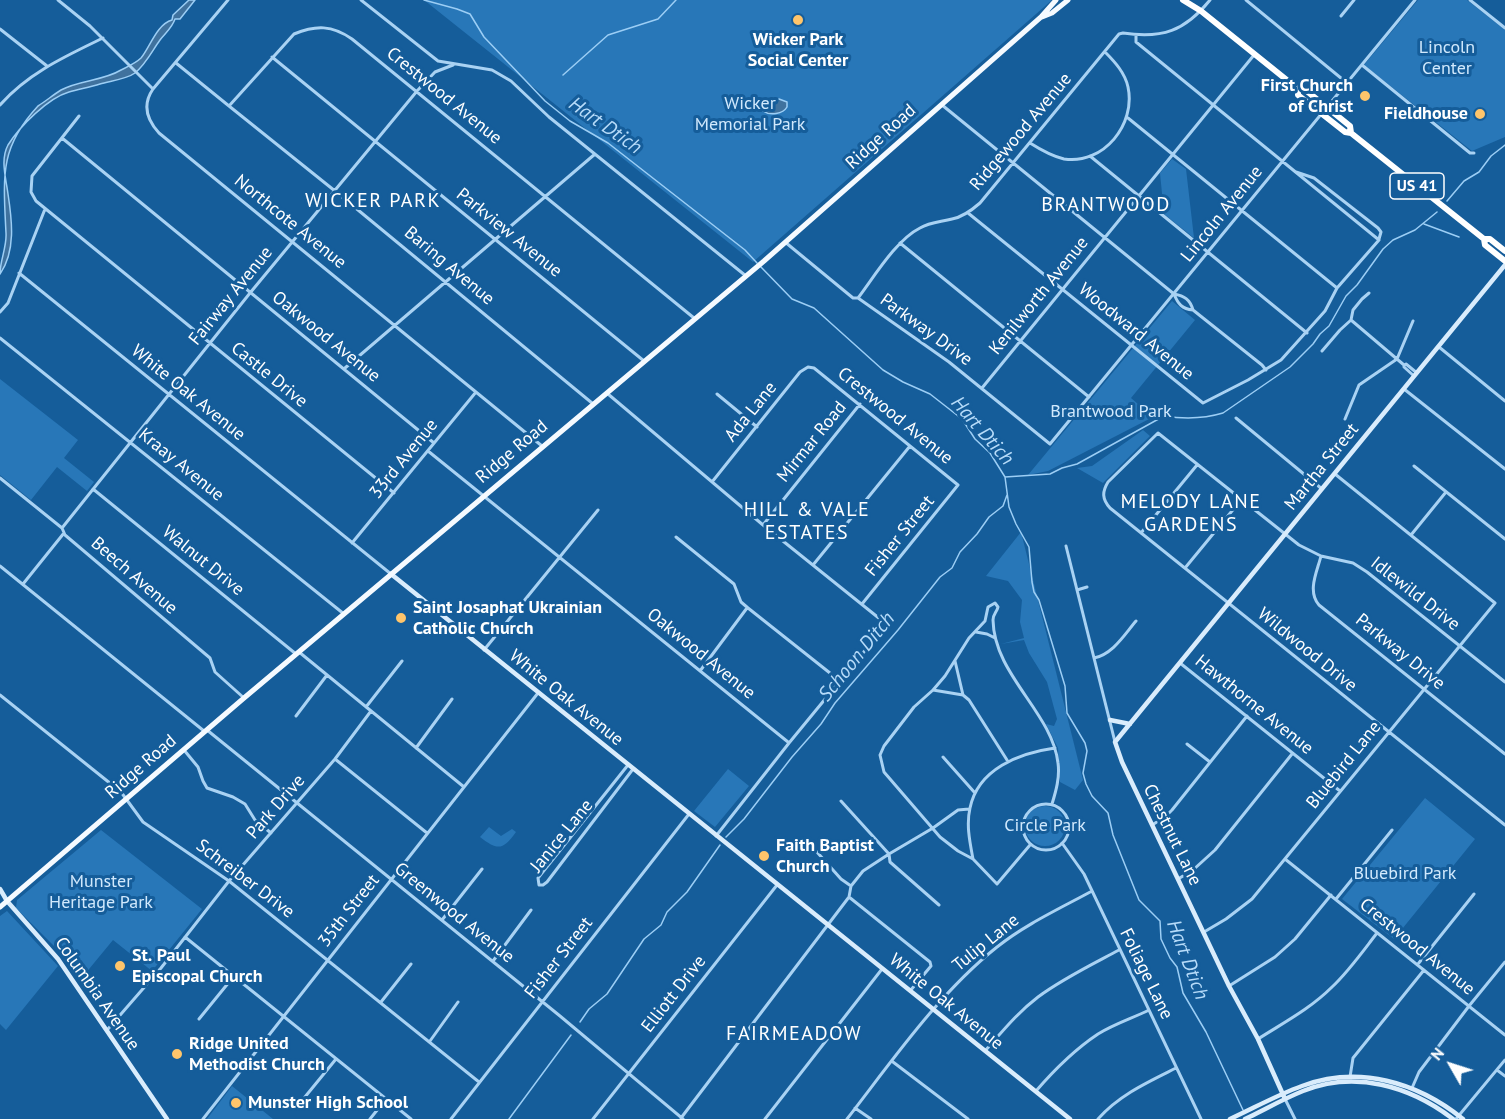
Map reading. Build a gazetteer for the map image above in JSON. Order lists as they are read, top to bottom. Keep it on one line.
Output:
{"streets":{"highway":["US 41"],"main road":["Ridge Road"],"street":["Crestwood Avenue","Ridgewood Avenue","Lincoln Avenue","Northcote Avenue","Parkview Avenue","Baring Avenue","Fairway Avenue","Kenilworth Avenue","Parkway Drive","Woodward Avenue","Oakwood Avenue","Castle Drive","White Oak Avenue","Ada Lane","Mirmar Road","33rd Avenue","Kraay Avenue","Martha Street","Fisher Street","Walnut Drive","Beech Avenue","Idlewild Drive","Wildwood Drive","Hawthorne Avenue","Bluebird Lane","Park Drive","Chestnut Lane","Janice Lane","Schreiber Drive","35th Street","Greenwood Avenue","Tulip Lane","Foliage Lane","Columbia Avenue","Elliott Drive"]},"crossings":[["Crestwood Avenue","Ridge Road"],["Crestwood Avenue","Parkview Avenue"],["Crestwood Avenue","Baring Avenue"],["Crestwood Avenue","Fairway Avenue"],["Crestwood Avenue","Ada Lane"],["Crestwood Avenue","Mirmar Road"],["Crestwood Avenue","Fisher Street"],["Crestwood Avenue","Bluebird Lane"],["Ridgewood Avenue","US 41"],["Ridgewood Avenue","Parkway Drive"],["Ridgewood Avenue","Woodward Avenue"],["Ridge Road","Northcote Avenue"],["Ridge Road","Parkview Avenue"],["Ridge Road","Baring Avenue"],["Ridge Road","Parkway Drive"],["Ridge Road","Oakwood Avenue"],["Ridge Road","White Oak Avenue"],["Ridge Road","Kraay Avenue"],["Ridge Road","Walnut Drive"],["Ridge Road","Beech Avenue"],["Ridge Road","Schreiber Drive"],["Ridge Road","Greenwood Avenue"],["Ridge Road","Columbia Avenue"],["US 41","Lincoln Avenue"],["US 41","Kenilworth Avenue"],["US 41","Martha Street"],["Lincoln Avenue","Parkway Drive"],["Lincoln Avenue","Woodward Avenue"],["Northcote Avenue","Fairway Avenue"],["Northcote Avenue","33rd Avenue"],["Parkview Avenue","Fairway Avenue"],["Baring Avenue","Fairway Avenue"],["Fairway Avenue","Oakwood Avenue"],["Fairway Avenue","Castle Drive"],["Fairway Avenue","White Oak Avenue"],["Fairway Avenue","Kraay Avenue"],["Fairway Avenue","Walnut Drive"],["Fairway Avenue","Beech Avenue"],["Kenilworth Avenue","Parkway Drive"],["Kenilworth Avenue","Woodward Avenue"],["Parkway Drive","Idlewild Drive"],["Parkway Drive","Bluebird Lane"],["Oakwood Avenue","33rd Avenue"],["Castle Drive","33rd Avenue"],["White Oak Avenue","33rd Avenue"],["White Oak Avenue","Fisher Street"],["White Oak Avenue","Janice Lane"],["White Oak Avenue","35th Street"],["White Oak Avenue","Tulip Lane"],["White Oak Avenue","Elliott Drive"],["Martha Street","Idlewild Drive"],["Martha Street","Wildwood Drive"],["Martha Street","Hawthorne Avenue"],["Martha Street","Chestnut Lane"],["Fisher Street","Schreiber Drive"],["Fisher Street","Greenwood Avenue"],["Walnut Drive","Park Drive"],["Walnut Drive","35th Street"],["Idlewild Drive","Wildwood Drive"],["Idlewild Drive","Bluebird Lane"],["Wildwood Drive","Bluebird Lane"],["Hawthorne Avenue","Bluebird Lane"],["Bluebird Lane","Chestnut Lane"],["Park Drive","Schreiber Drive"],["Park Drive","Greenwood Avenue"],["Park Drive","Columbia Avenue"],["Schreiber Drive","35th Street"],["35th Street","Greenwood Avenue"],["Greenwood Avenue","Elliott Drive"],["Tulip Lane","Foliage Lane"]],"districts":["WICKER PARK","BRANTWOOD","MELODY LANE GARDENS","HILL & VALE ESTATES","FAIRMEADOW"],"water":["Hart Dtich","Schoon Ditch"],"parks":["Lincoln Center","Wicker Memorial Park","Brantwood Park","Circle Park","Bluebird Park","Munster Heritage Park"],"places":["Wicker Park Social Center","First Church of Christ","Fieldhouse","Saint Josaphat Ukrainian Catholic Church","Faith Baptist Church","St. Paul Episcopal Church","Ridge United Methodist Church","Munster High School"],"north":"top left"}
